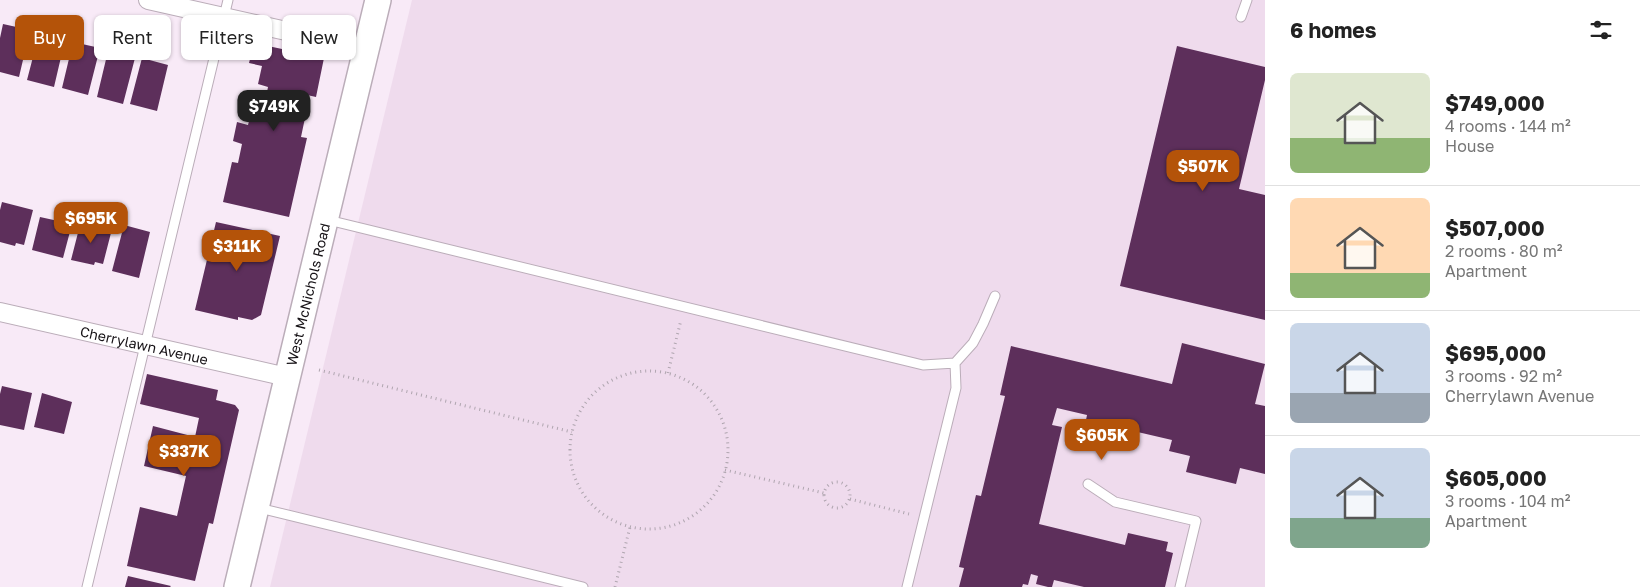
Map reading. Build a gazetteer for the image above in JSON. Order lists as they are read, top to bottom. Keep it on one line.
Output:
{"streets":{"main road":["West McNichols Road"],"street":["Cherrylawn Avenue"]},"crossings":[["West McNichols Road","Cherrylawn Avenue"]],"page":{"heading":"6 homes","chip":["Buy","Rent","Filters","New"],"list":[{"name":"$749,000","note":"4 rooms · 144 m² · House"},{"name":"$507,000","note":"2 rooms · 80 m² · Apartment"},{"name":"$695,000","note":"3 rooms · 92 m² · Cherrylawn Avenue"},{"name":"$605,000","note":"3 rooms · 104 m² · Apartment"}],"price":["$749K","$507K","$695K","$311K","$605K","$337K"]}}
